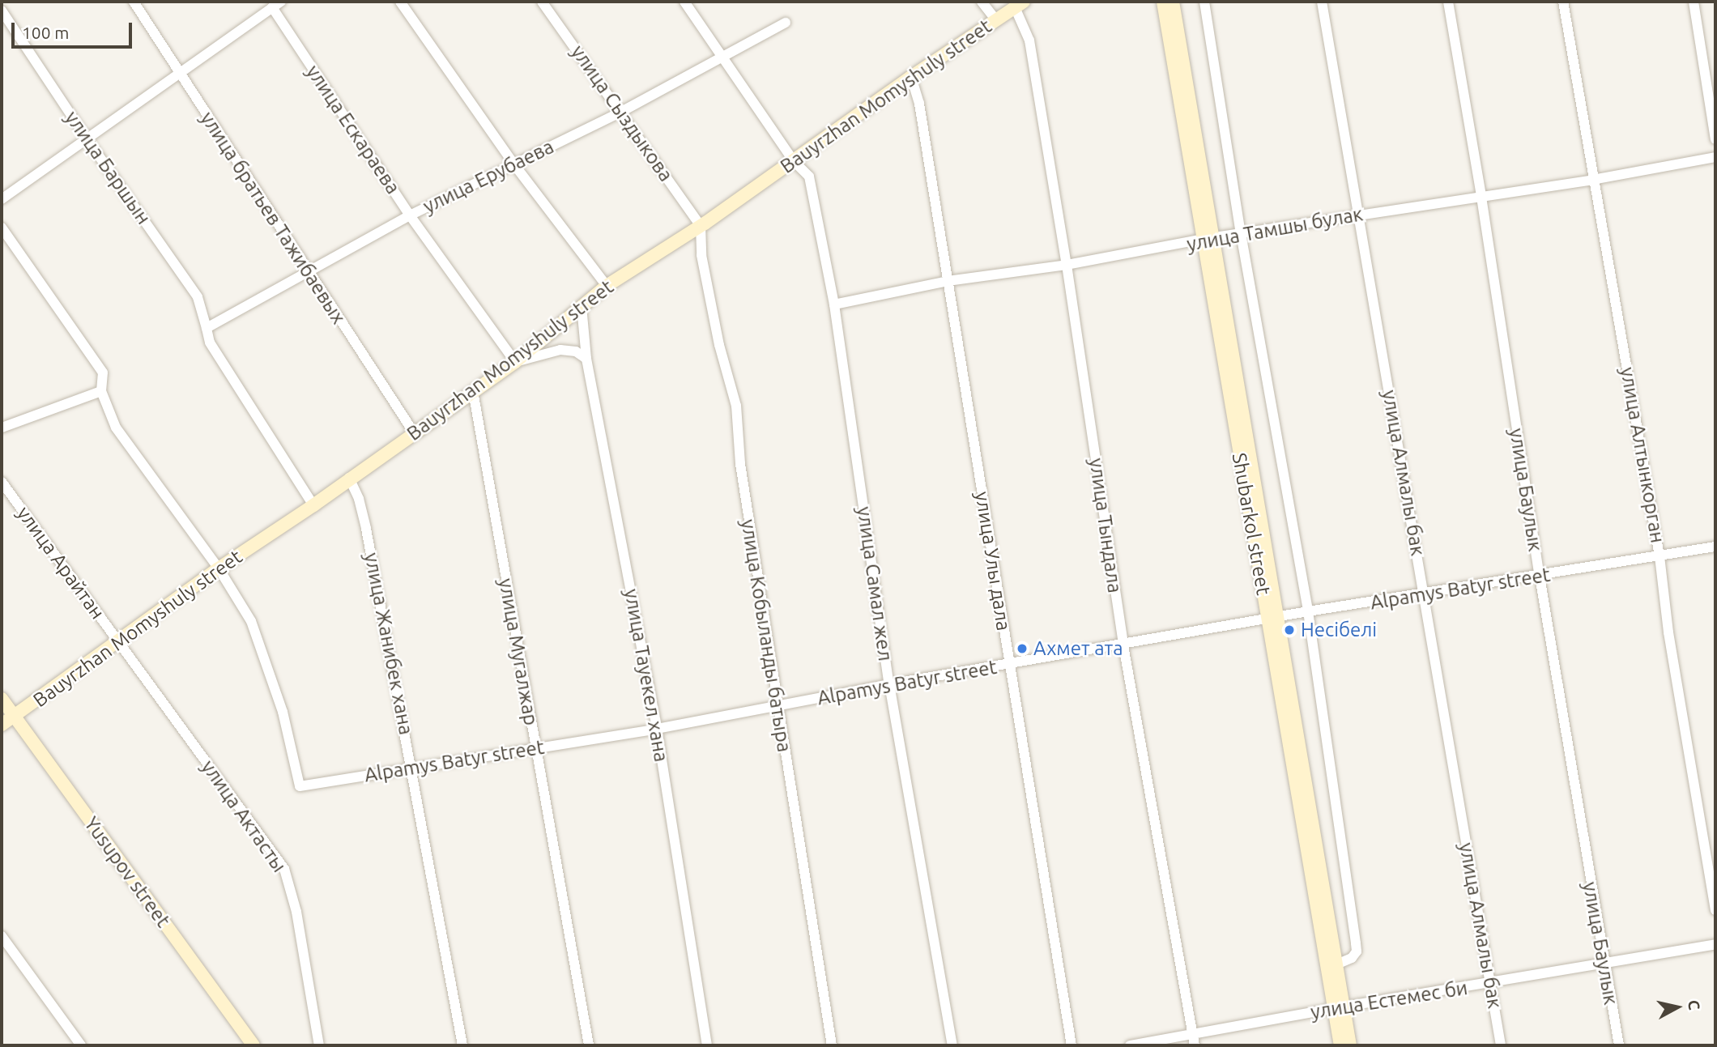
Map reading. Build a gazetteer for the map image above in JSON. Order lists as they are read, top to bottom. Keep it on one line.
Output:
{"streets":{"street":["Bauyrzhan Momyshuly street","улица Сыздыкова","улица Ескараева","улица Баршын","улица Ерубаева","улица братьев Тажибаевых","улица Тамшы булак","улица Алтынкорган","улица Алмалы бак","улица Баулык","Shubarkol street","улица Тындала","улица Улы дала","улица Арайтан","улица Самал жел","Alpamys Batyr street","улица Кобыланды батыра","улица Жанибек хана","улица Мугалжар","улица Тауекел хана","улица Актасты","Yusupov street","улица Естемес би"]},"crossings":[["Bauyrzhan Momyshuly street","улица Сыздыкова"],["Bauyrzhan Momyshuly street","улица Ескараева"],["Bauyrzhan Momyshuly street","улица братьев Тажибаевых"],["Bauyrzhan Momyshuly street","улица Тындала"],["Bauyrzhan Momyshuly street","улица Улы дала"],["Bauyrzhan Momyshuly street","улица Арайтан"],["Bauyrzhan Momyshuly street","улица Самал жел"],["Bauyrzhan Momyshuly street","Alpamys Batyr street"],["Bauyrzhan Momyshuly street","улица Кобыланды батыра"],["Bauyrzhan Momyshuly street","улица Жанибек хана"],["Bauyrzhan Momyshuly street","улица Мугалжар"],["Bauyrzhan Momyshuly street","улица Тауекел хана"],["Bauyrzhan Momyshuly street","улица Актасты"],["Bauyrzhan Momyshuly street","Yusupov street"],["улица Сыздыкова","улица Ерубаева"],["улица Сыздыкова","улица Кобыланды батыра"],["улица Ескараева","улица Ерубаева"],["улица Баршын","улица Ерубаева"],["улица Ерубаева","улица братьев Тажибаевых"],["улица Ерубаева","улица Самал жел"],["улица Тамшы булак","улица Алтынкорган"],["улица Тамшы булак","улица Алмалы бак"],["улица Тамшы булак","улица Баулык"],["улица Тамшы булак","Shubarkol street"],["улица Тамшы булак","улица Тындала"],["улица Тамшы булак","улица Улы дала"],["улица Тамшы булак","улица Самал жел"],["улица Алтынкорган","Alpamys Batyr street"],["улица Алмалы бак","Alpamys Batyr street"],["улица Алмалы бак","улица Естемес би"],["улица Баулык","Alpamys Batyr street"],["улица Баулык","улица Естемес би"],["Shubarkol street","Alpamys Batyr street"],["Shubarkol street","улица Естемес би"],["улица Тындала","Alpamys Batyr street"],["улица Тындала","улица Естемес би"],["улица Улы дала","Alpamys Batyr street"],["улица Арайтан","улица Актасты"],["улица Самал жел","Alpamys Batyr street"],["Alpamys Batyr street","улица Кобыланды батыра"],["Alpamys Batyr street","улица Жанибек хана"],["Alpamys Batyr street","улица Мугалжар"],["Alpamys Batyr street","улица Тауекел хана"]],"places":["Несібелі","Ахмет ата"],"scale_bar":"100 m","north":"right"}
